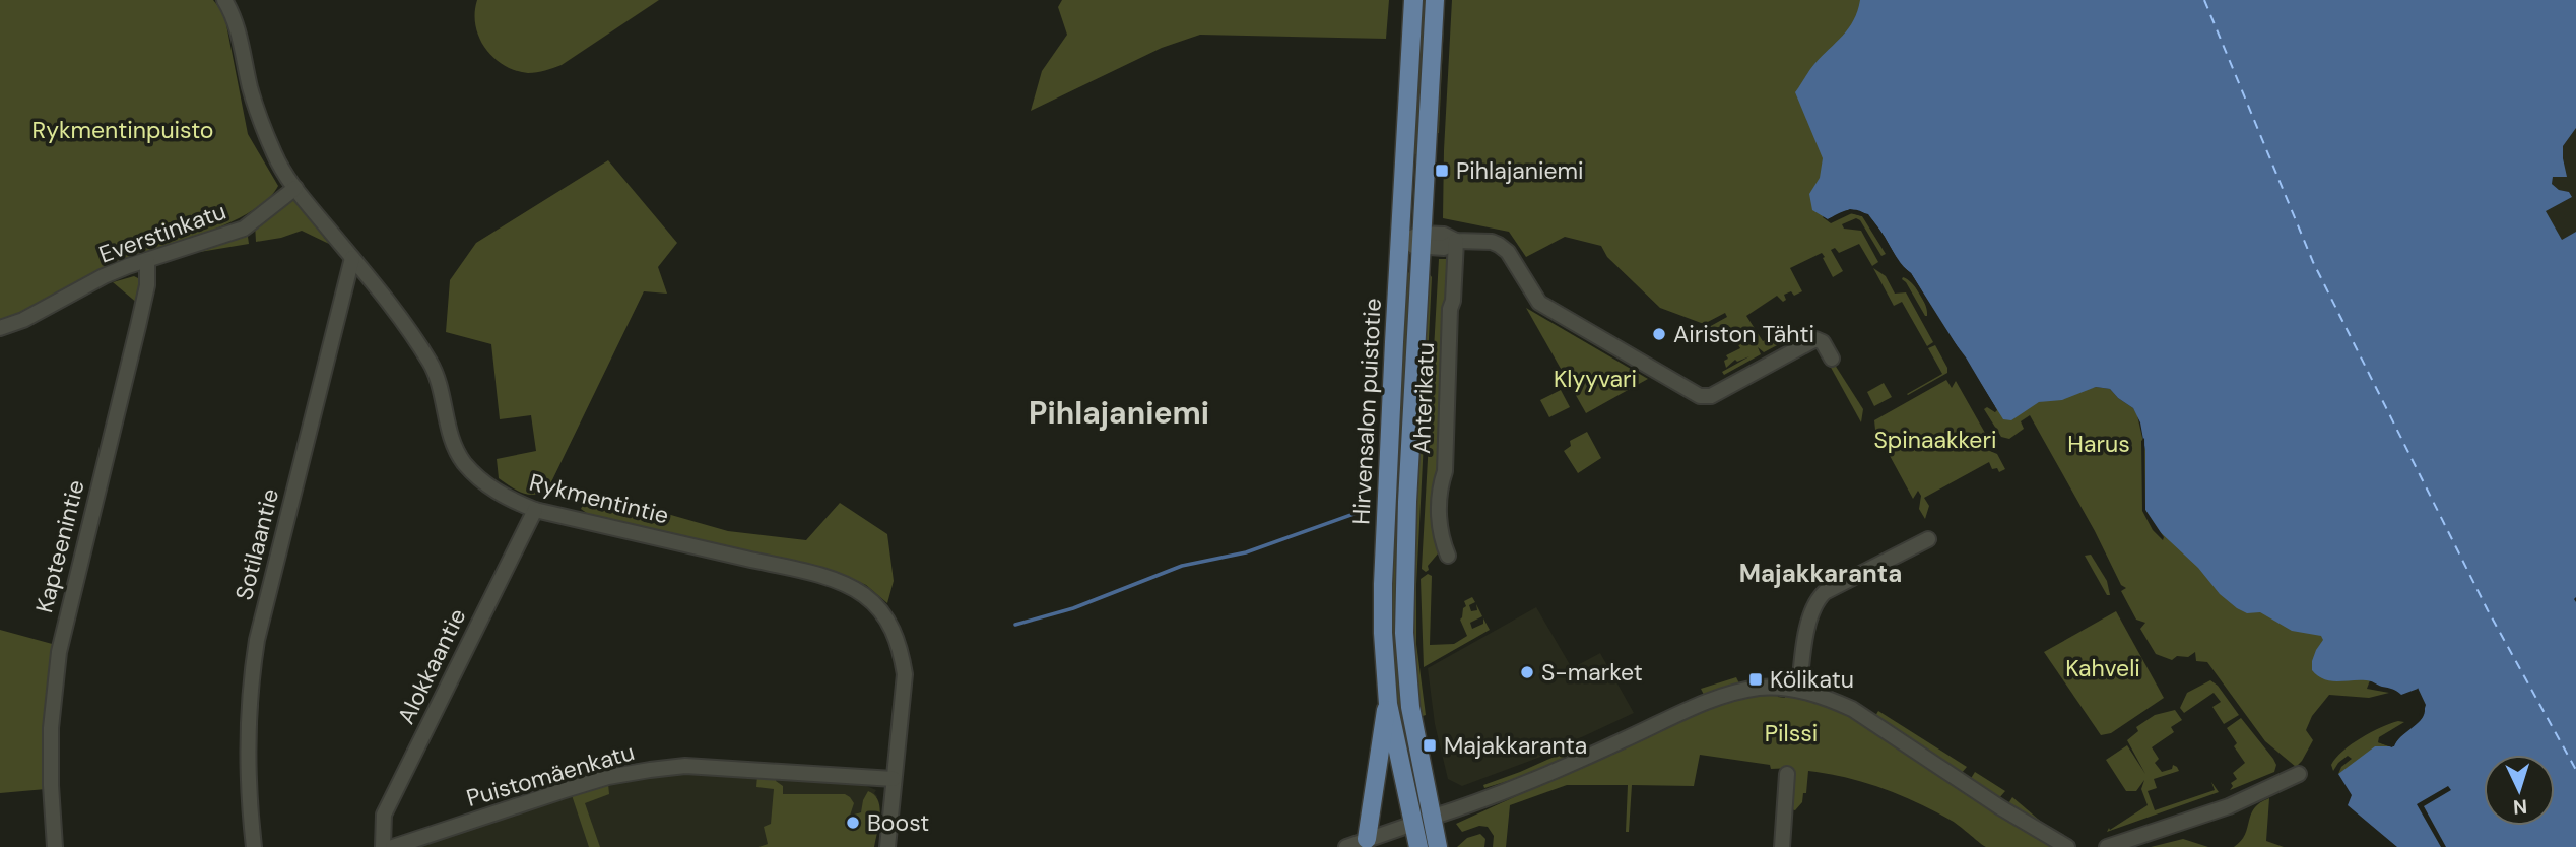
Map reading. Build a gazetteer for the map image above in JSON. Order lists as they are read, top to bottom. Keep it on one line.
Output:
{"streets":{"main road":["Hirvensalon puistotie"],"street":["Everstinkatu","Ahterikatu","Rykmentintie","Sotilaantie","Kapteenintie","Alokkaantie","Puistomäenkatu"]},"crossings":[["Everstinkatu","Rykmentintie"],["Everstinkatu","Kapteenintie"],["Rykmentintie","Sotilaantie"],["Rykmentintie","Alokkaantie"],["Rykmentintie","Puistomäenkatu"]],"districts":["Pihlajaniemi","Majakkaranta"],"parks":["Rykmentinpuisto","Klyyvari","Spinaakkeri","Harus","Kahveli","Pilssi"],"places":{"transit":["Pihlajaniemi","Kölikatu","Majakkaranta"],"other":["Airiston Tähti","S-market","Boost"]},"north":"bottom"}
